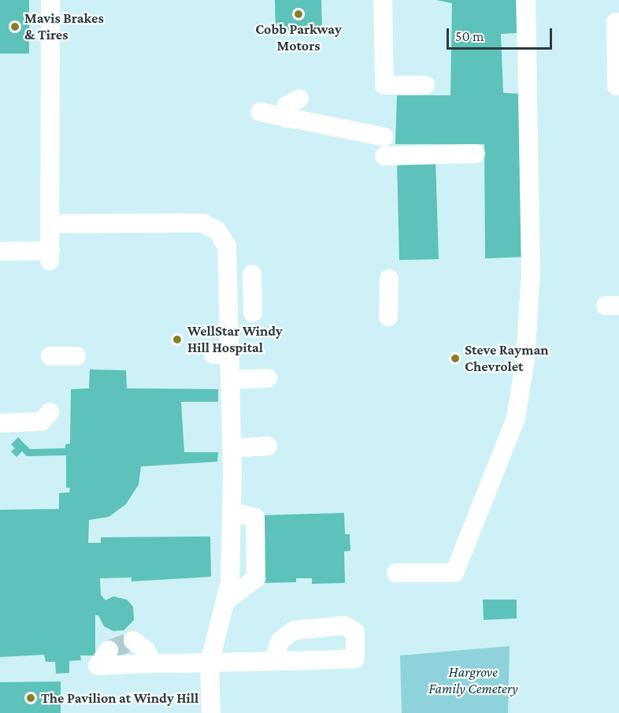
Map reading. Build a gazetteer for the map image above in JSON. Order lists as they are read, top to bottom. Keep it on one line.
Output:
{"parks":["Hargrove Family Cemetery"],"places":["Cobb Parkway Motors","Mavis Brakes & Tires","WellStar Windy Hill Hospital","Steve Rayman Chevrolet","The Pavilion at Windy Hill"],"scale_bar":"50 m"}
